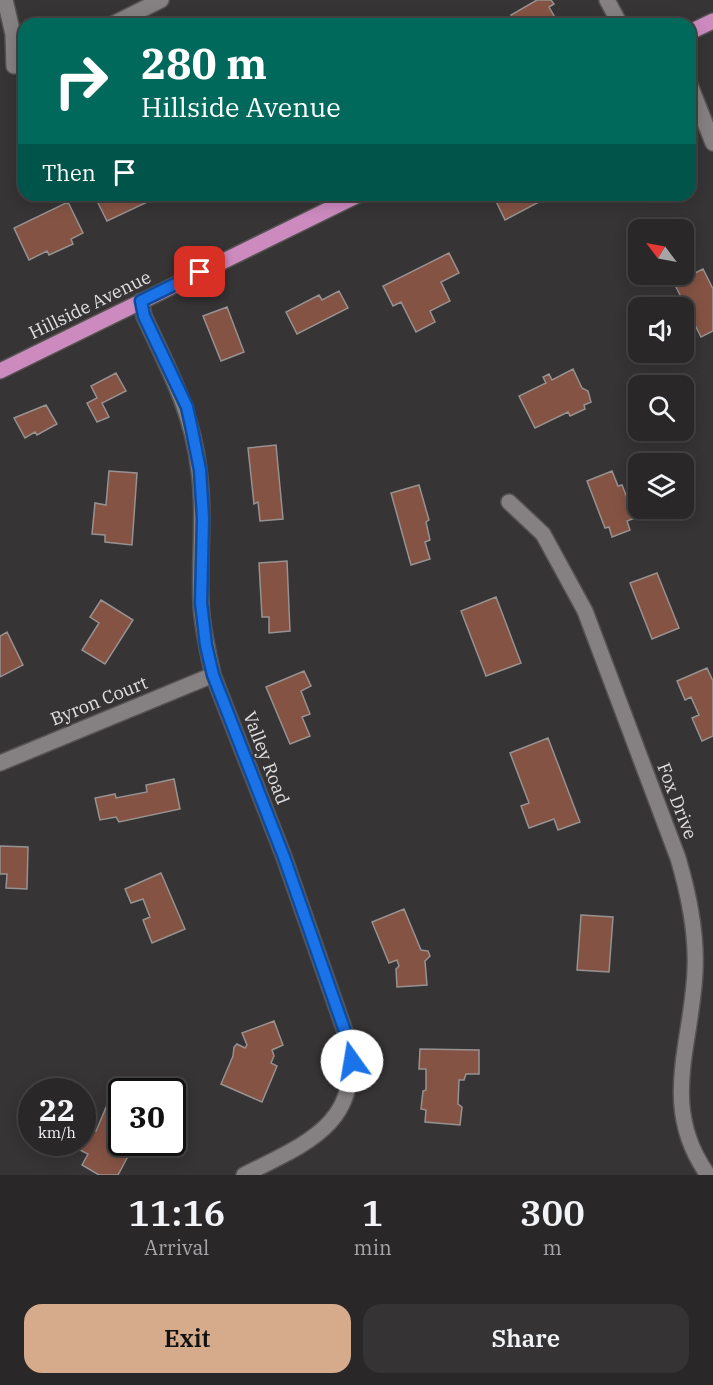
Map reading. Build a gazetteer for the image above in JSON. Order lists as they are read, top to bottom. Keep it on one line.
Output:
{"streets":{"main road":["Hillside Avenue"],"street":["Byron Court","Valley Road","Fox Drive"]},"crossings":[["Hillside Avenue","Valley Road"],["Byron Court","Valley Road"]],"north":"top left","page":{"turn":["280 m","Hillside Avenue"],"then":"Then","speed":"22 km/h","limit":"30","eta":["11:16","Arrival","1","min","300","m"],"buttons":["Exit","Share"]}}
